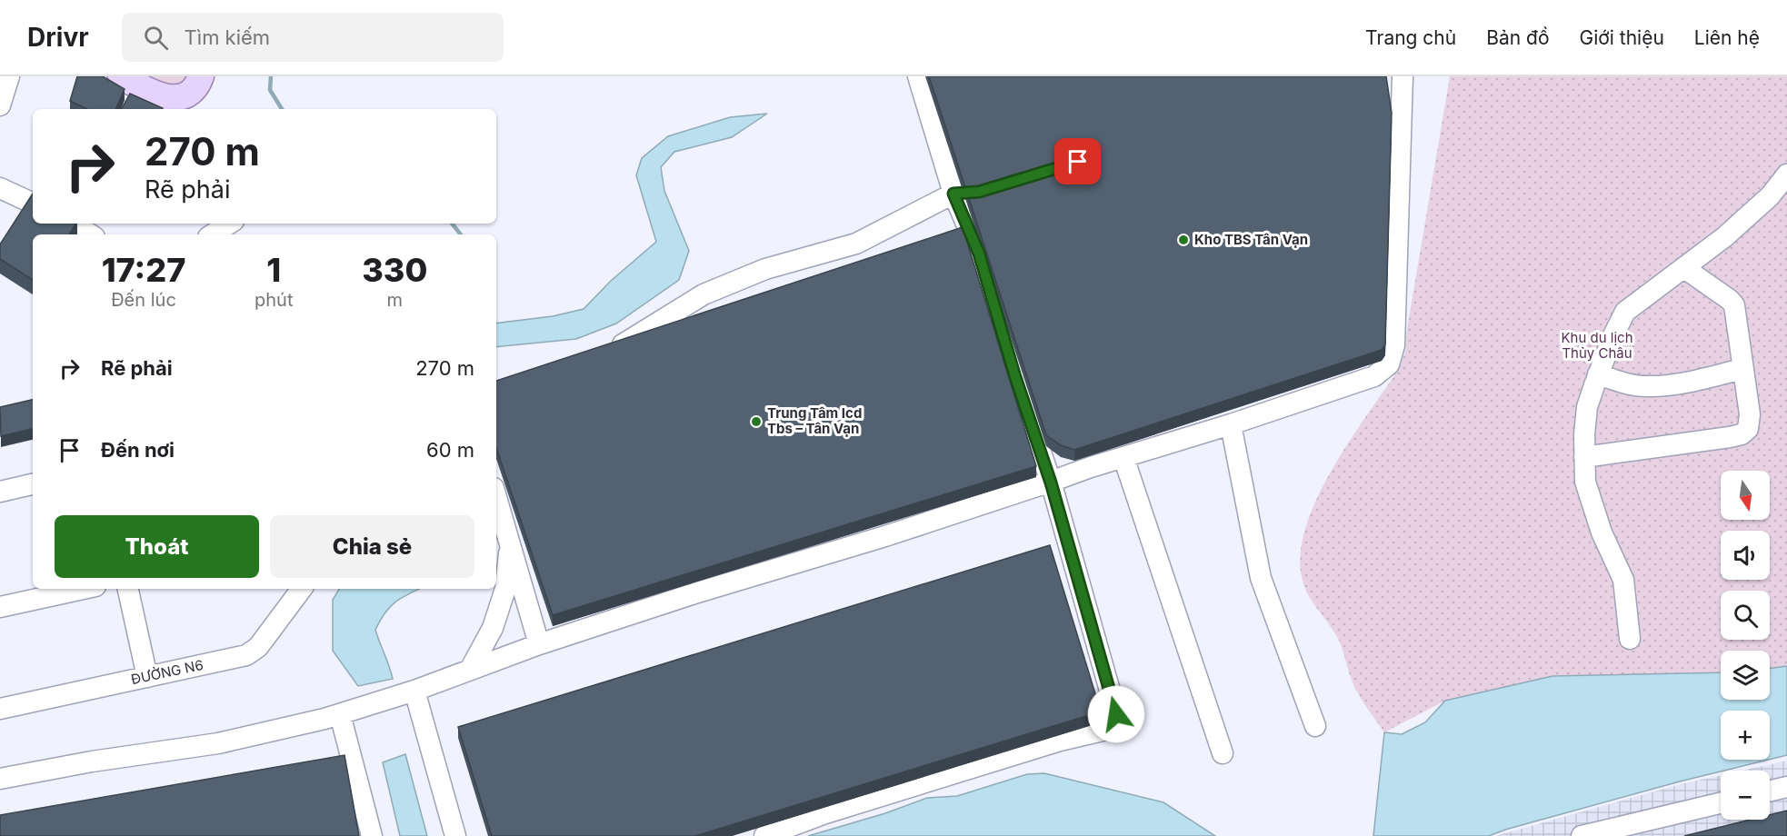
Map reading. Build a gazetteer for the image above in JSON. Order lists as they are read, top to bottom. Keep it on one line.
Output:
{"streets":{"street":["ĐƯỜNG N6"]},"parks":["Khu du lịch Thủy Châu"],"places":["Kho TBS Tân Vạn","Trung Tâm Icd Tbs – Tân Vạn"],"north":"bottom","page":{"header":"Drivr","search":"Tìm kiếm","nav":["Trang chủ","Bản đồ","Giới thiệu","Liên hệ"],"turn":["270 m","Rẽ phải"],"eta":["17:27","Đến lúc","1","phút","330","m"],"list":[{"name":"Rẽ phải","value":"270 m"},{"name":"Đến nơi","value":"60 m"}],"map_buttons":["+","−"],"buttons":["Thoát","Chia sẻ"]}}
